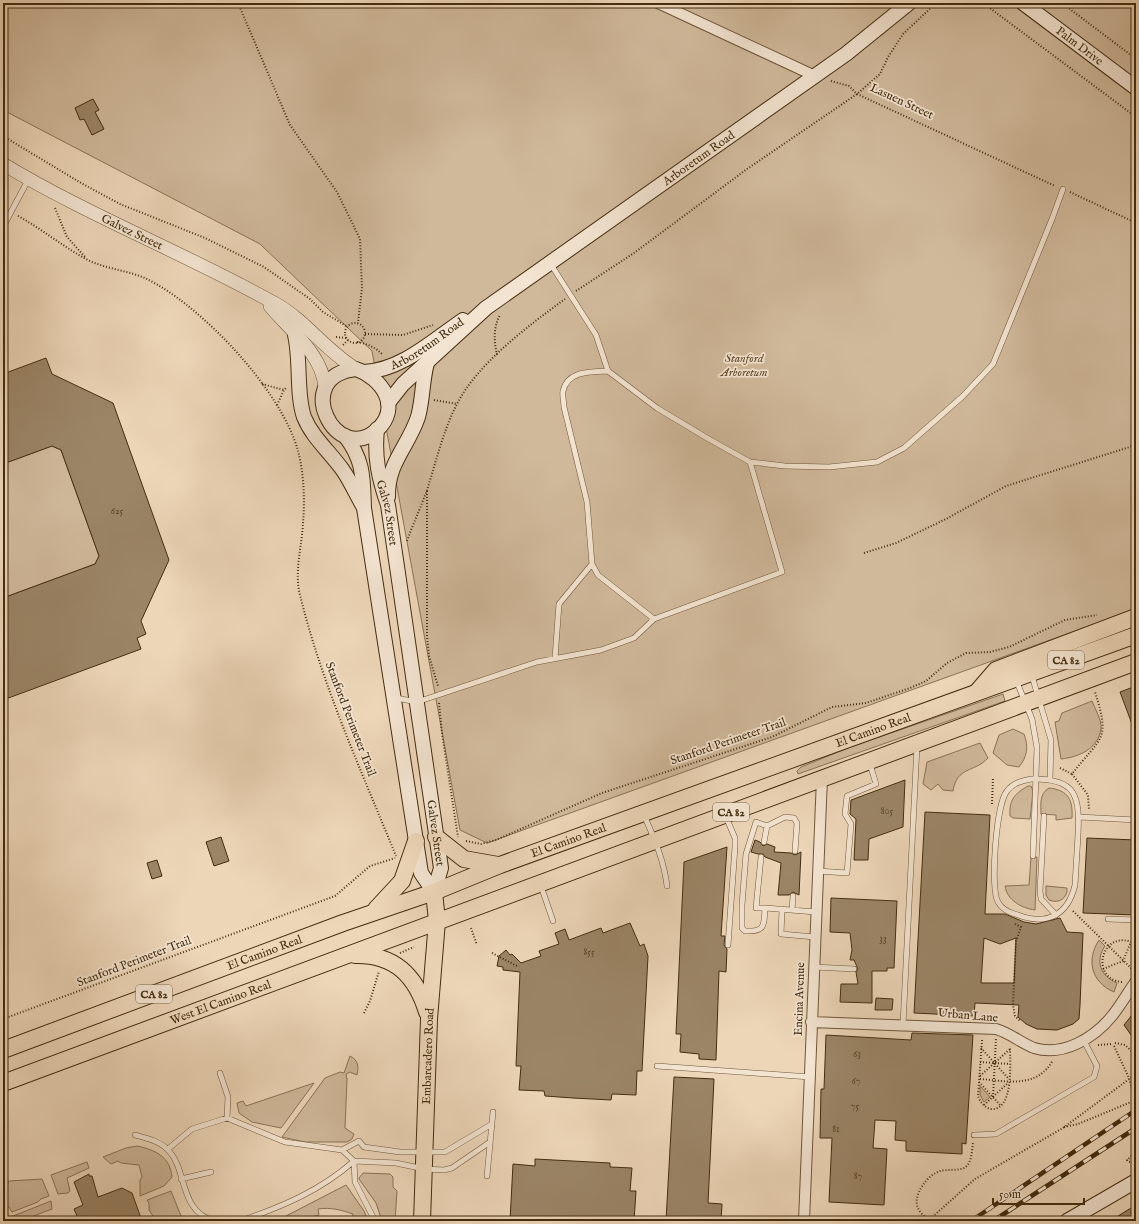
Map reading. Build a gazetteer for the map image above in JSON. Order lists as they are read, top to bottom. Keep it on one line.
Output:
{"streets":{"main road":["Palm Drive","Arboretum Road","Galvez Street","CA 82","El Camino Real","West El Camino Real","Embarcadero Road"],"street":["Encina Avenue","Urban Lane"],"path":["Lasuen Street","Stanford Perimeter Trail"]},"crossings":[["Lasuen Street","Arboretum Road"],["Arboretum Road","Galvez Street"],["Galvez Street","El Camino Real"],["Galvez Street","Embarcadero Road"],["CA 82","Encina Avenue"],["CA 82","West El Camino Real"],["CA 82","Embarcadero Road"],["El Camino Real","Embarcadero Road"],["Encina Avenue","Urban Lane"],["West El Camino Real","Embarcadero Road"]],"parks":["Stanford Arboretum"],"house_numbers":["625","805","33","855","63","67","75","81","87"],"scale_bar":"50 m"}
